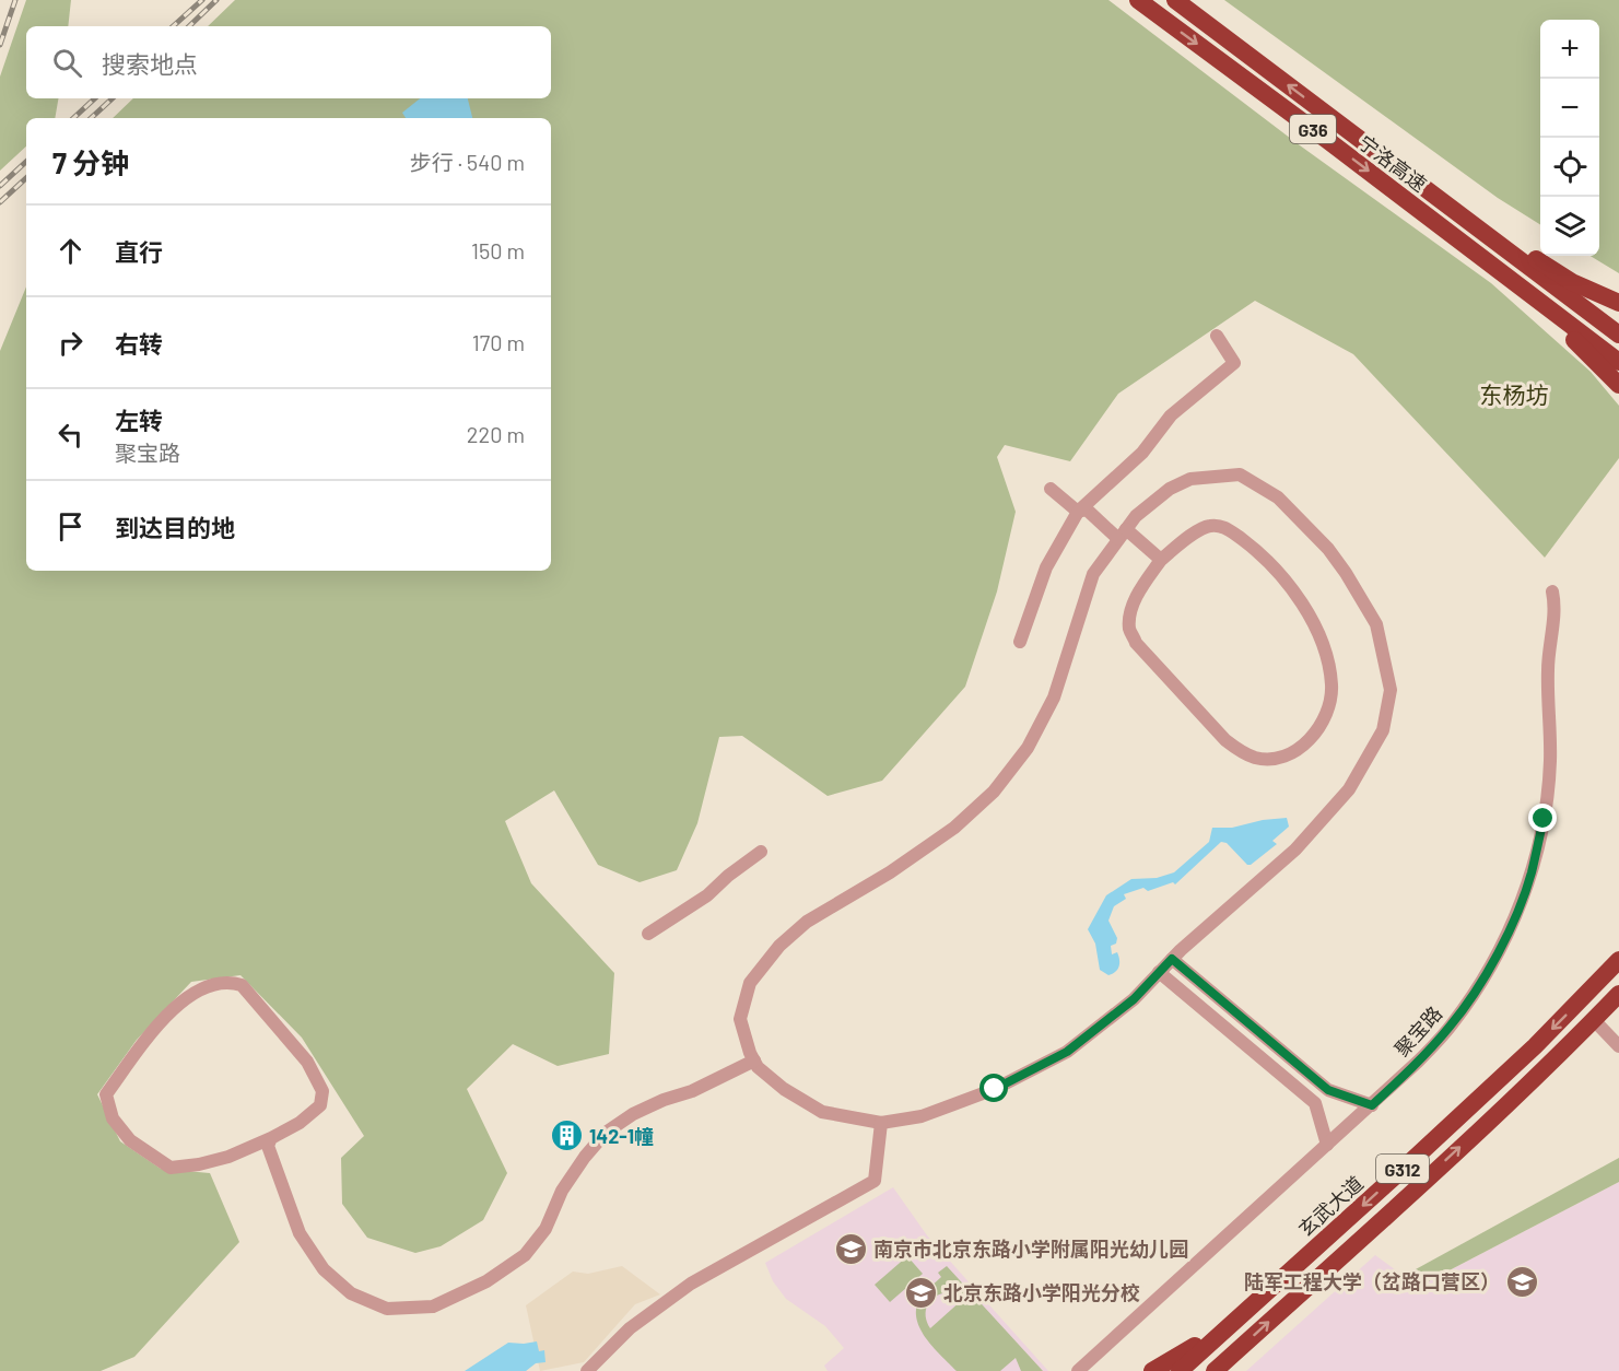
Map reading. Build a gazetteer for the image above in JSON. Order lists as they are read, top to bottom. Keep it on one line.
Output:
{"streets":{"highway":["G36","宁洛高速","G312","玄武大道"],"street":["聚宝路"]},"districts":["东杨坊"],"places":{"building":["142-1幢"],"school or university":["南京市北京东路小学附属阳光幼儿园","陆军工程大学（岔路口营区）","北京东路小学阳光分校"]},"page":{"map_buttons":["+","−"],"search":"搜索地点","heading":["7 分钟","步行 · 540 m"],"list":[["直行","150 m"],["右转","170 m"],["左转","聚宝路","220 m"],"到达目的地"]}}
